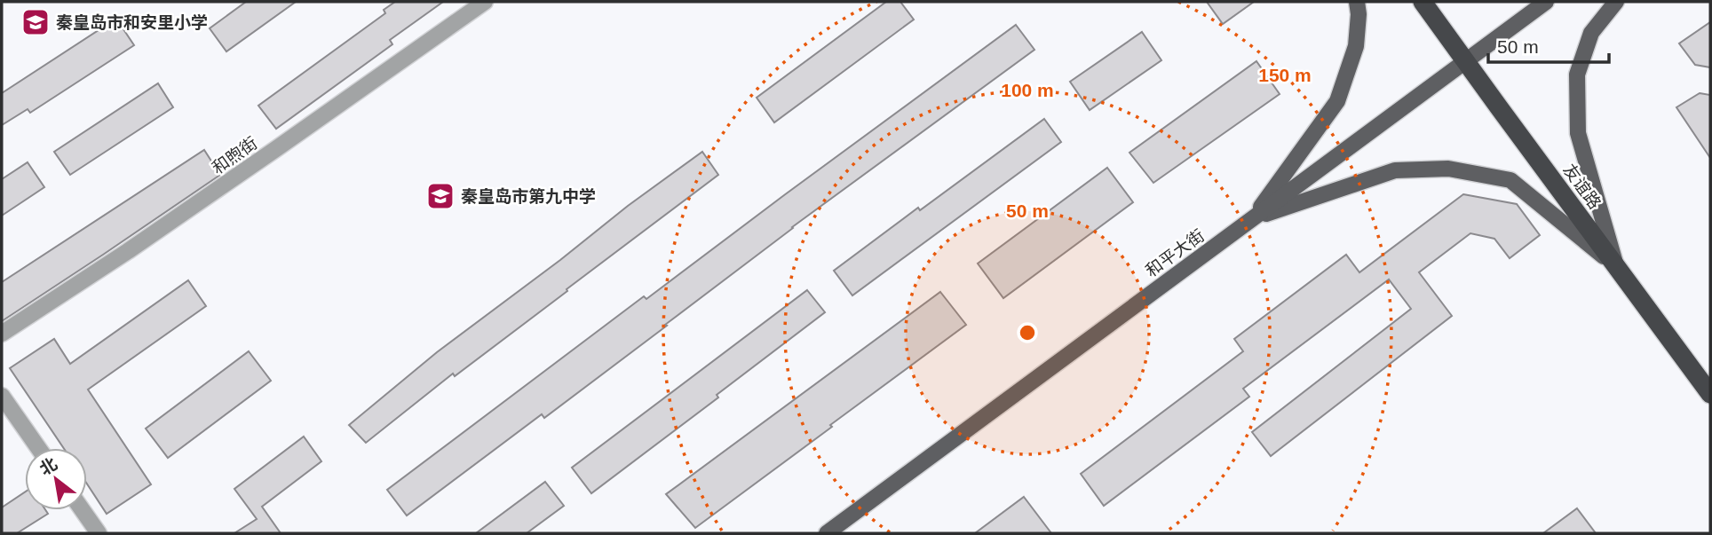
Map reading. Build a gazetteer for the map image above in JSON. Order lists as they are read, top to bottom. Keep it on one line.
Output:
{"streets":{"highway":["友谊路"],"main road":["和平大街"],"street":["和煦街"]},"crossings":[["友谊路","和平大街"]],"places":{"school or university":["秦皇岛市和安里小学","秦皇岛市第九中学"]},"scale_bar":"50 m","north":"top left","rings":["150 m","100 m","50 m"]}
